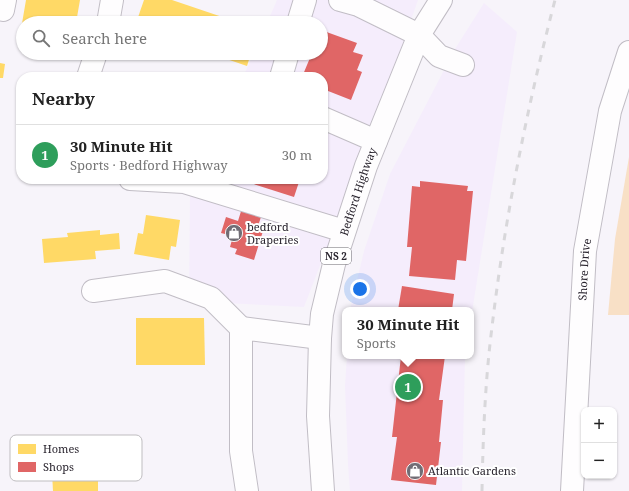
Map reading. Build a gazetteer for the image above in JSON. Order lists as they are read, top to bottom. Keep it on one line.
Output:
{"streets":{"street":["Bedford Highway","NS 2","Shore Drive"]},"places":{"shop":["bedford Draperies","Atlantic Gardens"]},"legend":["Homes","Shops"],"page":{"search":"Search here","heading":"Nearby","list":[{"mark":"1","name":"30 Minute Hit","note":"Sports · Bedford Highway","value":"30 m"}],"popup":["30 Minute Hit","Sports"],"pins":"1","map_buttons":["+","−"]}}
